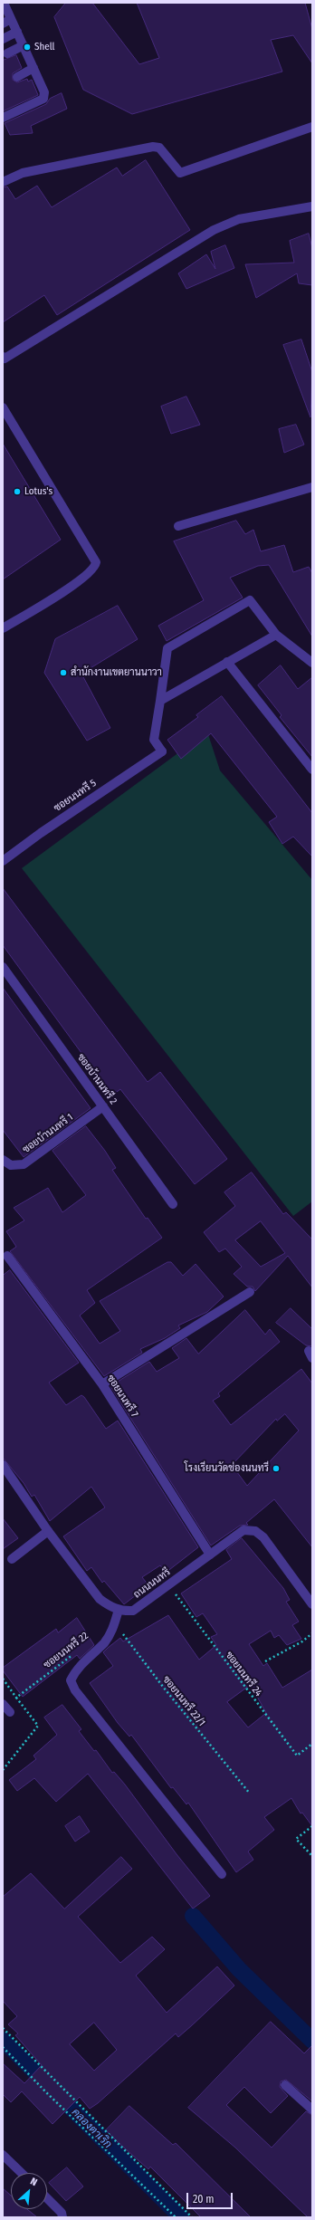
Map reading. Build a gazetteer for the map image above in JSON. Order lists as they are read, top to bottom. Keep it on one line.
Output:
{"streets":{"street":["ซอยนนทรี 5","ซอยบ้านนทรี 2","ซอยบ้านนทรี 1","ซอยนนทรี 7","ถนนนนทรี"],"path":["ซอยนนทรี 22","ซอยนนทรี 24","ซอยนนทรี 22/1"]},"crossings":[["ซอยบ้านนทรี 2","ซอยบ้านนทรี 1"],["ซอยนนทรี 7","ถนนนนทรี"],["ถนนนนทรี","ซอยนนทรี 24"],["ถนนนนทรี","ซอยนนทรี 22/1"]],"water":["คลองตาเริก"],"places":["Shell","Lotus's","สำนักงานเขตยานนาวา","โรงเรียนวัดช่องนนทรี"],"scale_bar":"20 m","north":"top right"}
